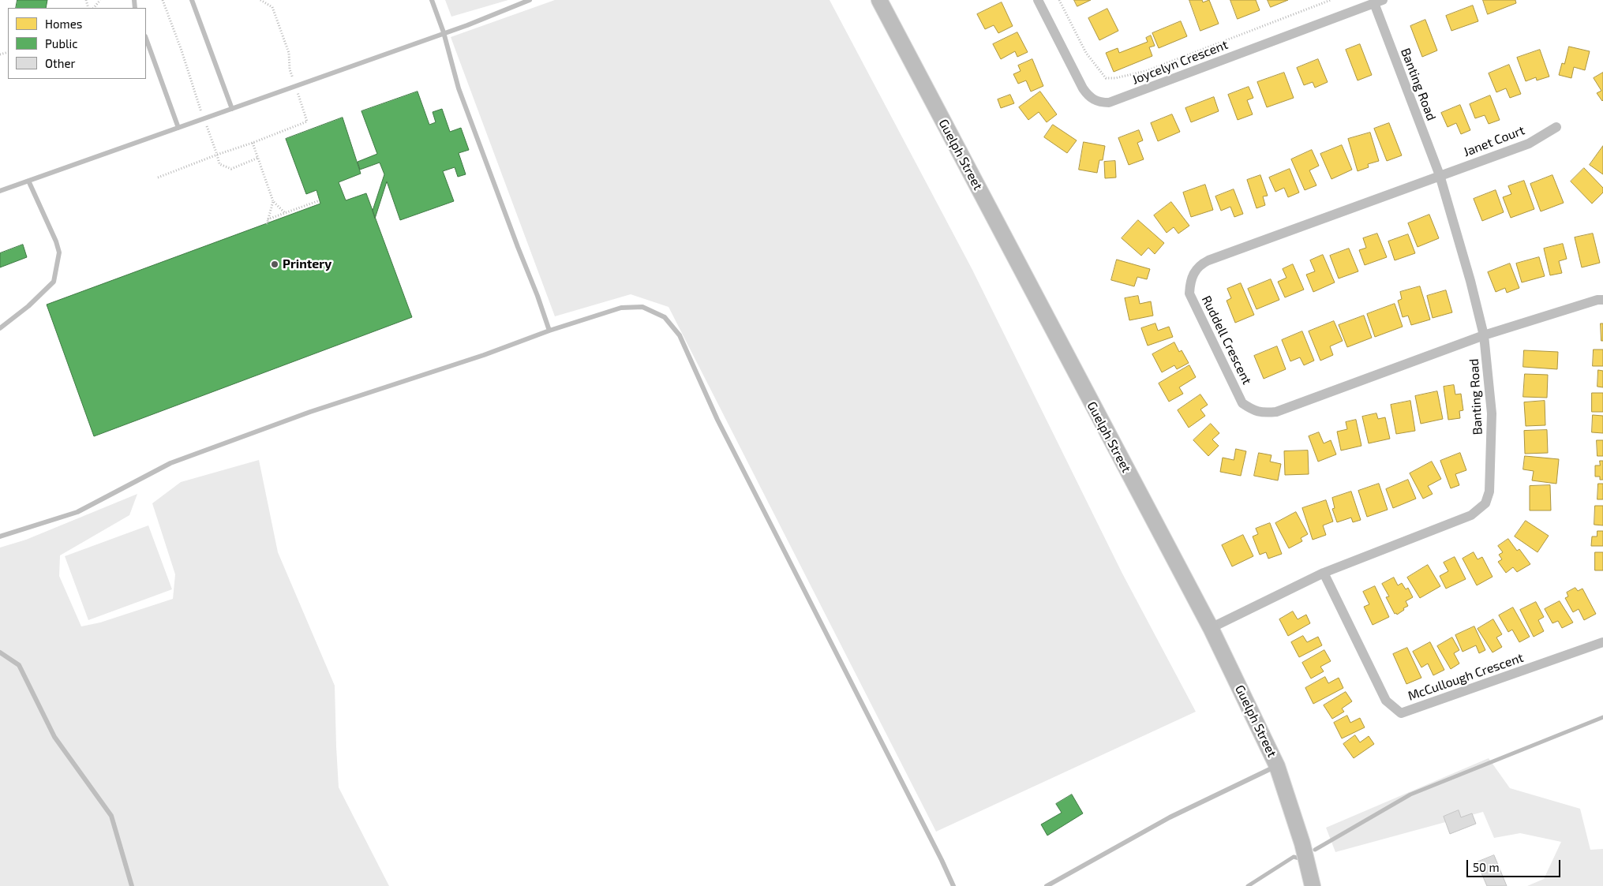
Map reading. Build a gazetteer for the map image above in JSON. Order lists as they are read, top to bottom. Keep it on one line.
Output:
{"streets":{"main road":["Guelph Street"],"street":["Joycelyn Crescent","Banting Road","Janet Court","Ruddell Crescent","McCullough Crescent"]},"crossings":[["Joycelyn Crescent","Banting Road"],["Banting Road","Janet Court"],["Banting Road","Guelph Street"],["Banting Road","Ruddell Crescent"],["Banting Road","McCullough Crescent"],["Janet Court","Ruddell Crescent"]],"places":["Printery"],"legend":["Homes","Public","Other"],"scale_bar":"50 m"}
